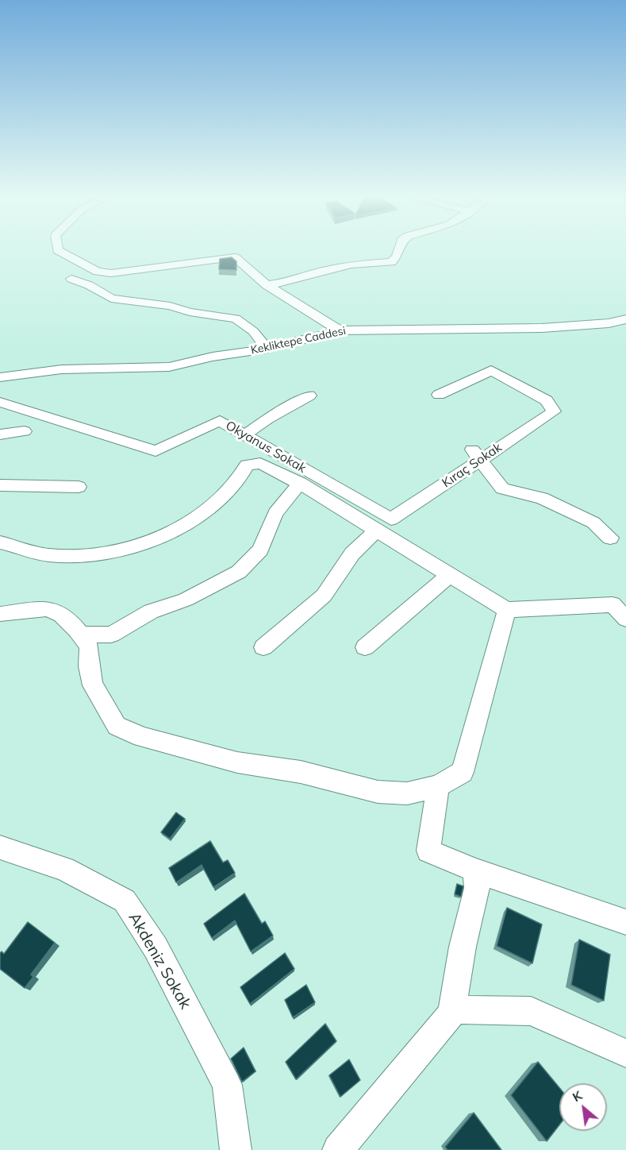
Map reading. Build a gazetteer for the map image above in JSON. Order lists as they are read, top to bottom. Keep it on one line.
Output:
{"streets":{"street":["Kekliktepe Caddesi","Okyanus Sokak","Kıraç Sokak","Akdeniz Sokak"]},"crossings":[["Okyanus Sokak","Kıraç Sokak"]],"north":"top left"}
